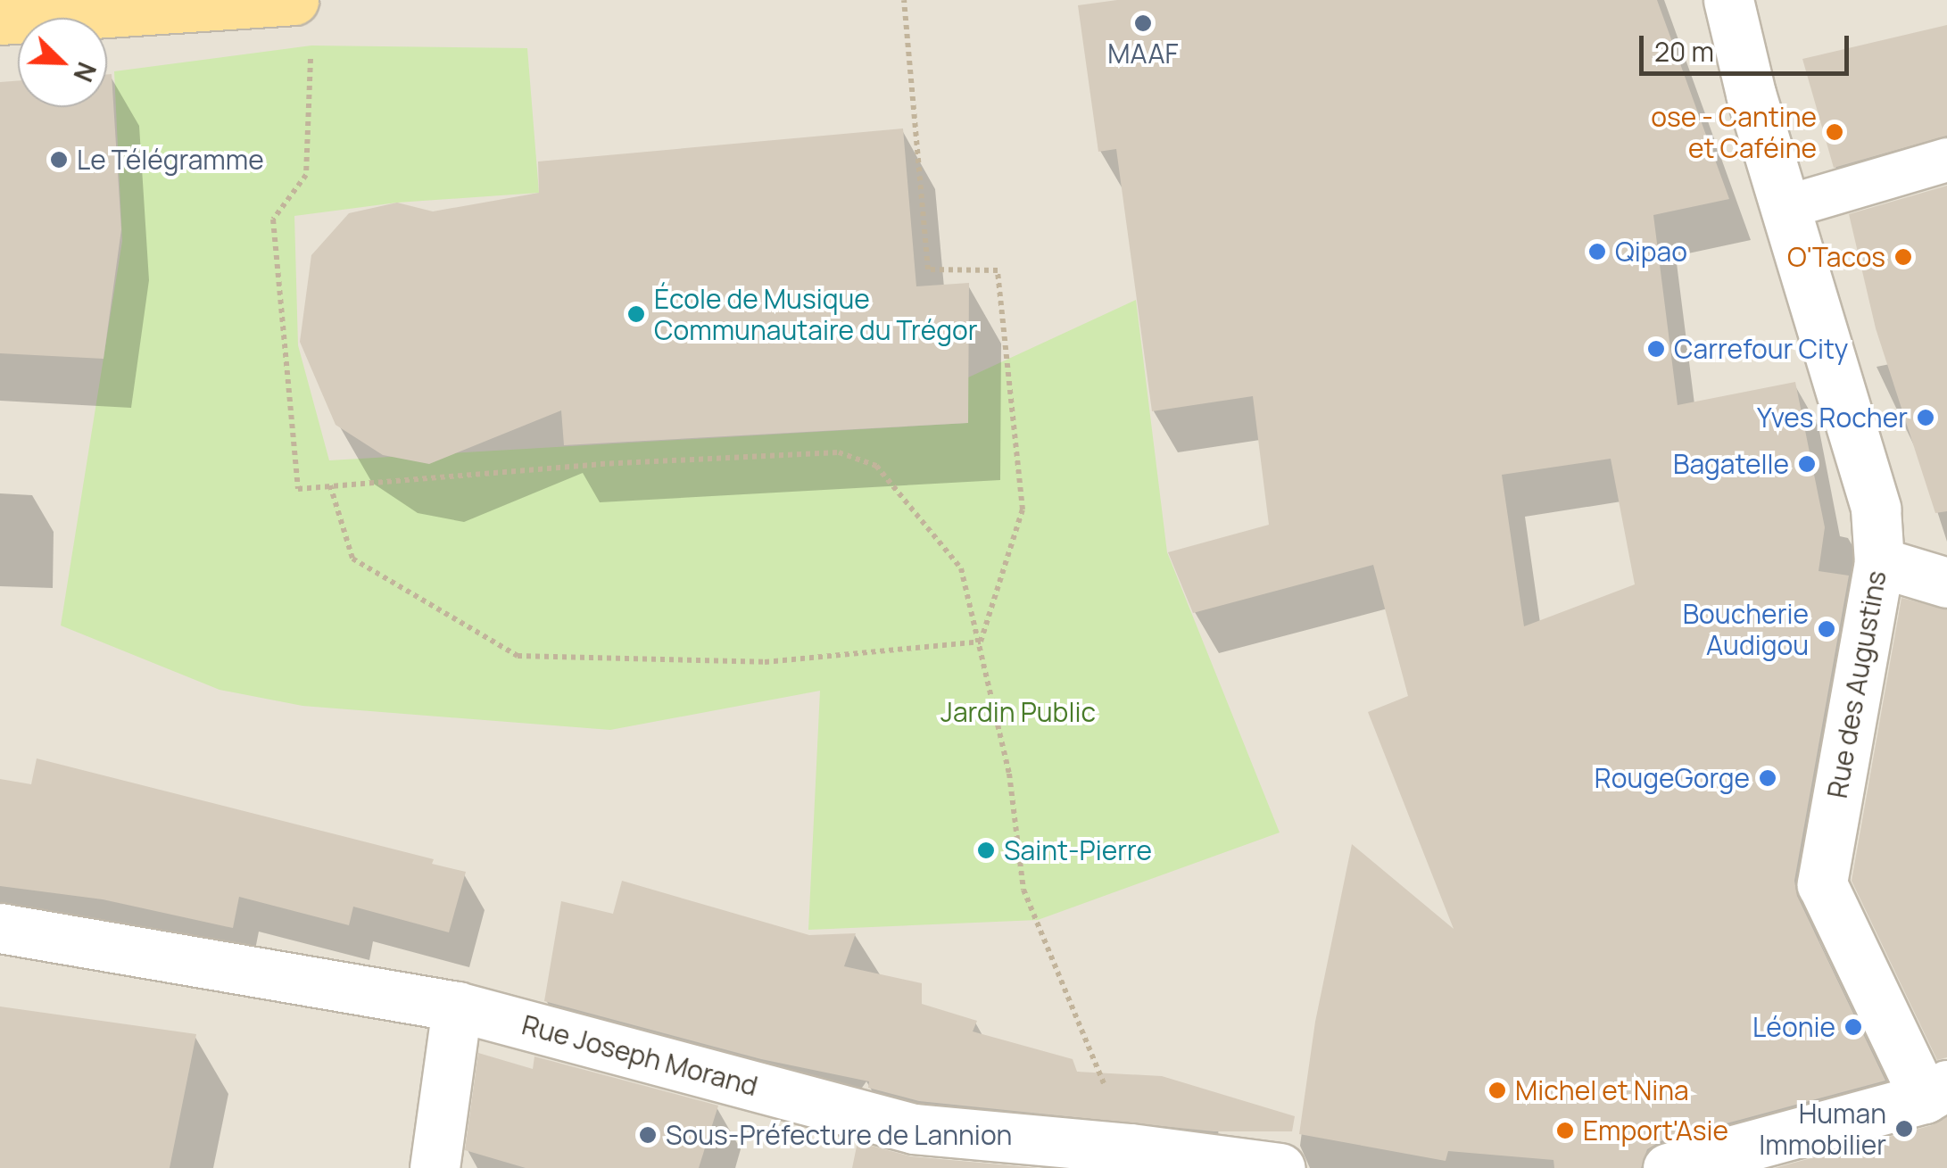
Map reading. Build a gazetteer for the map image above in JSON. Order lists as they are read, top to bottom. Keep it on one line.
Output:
{"streets":{"street":["Rue des Augustins","Rue Joseph Morand"]},"parks":["Jardin Public"],"places":["MAAF","ose - Cantine et Caféine","Le Télégramme","Qipao","O'Tacos","École de Musique Communautaire du Trégor","Carrefour City","Yves Rocher","Bagatelle","Boucherie Audigou","RougeGorge","Saint-Pierre","Léonie","Michel et Nina","Human Immobilier","Emport'Asie","Sous-Préfecture de Lannion"],"scale_bar":"20 m","north":"bottom right"}
